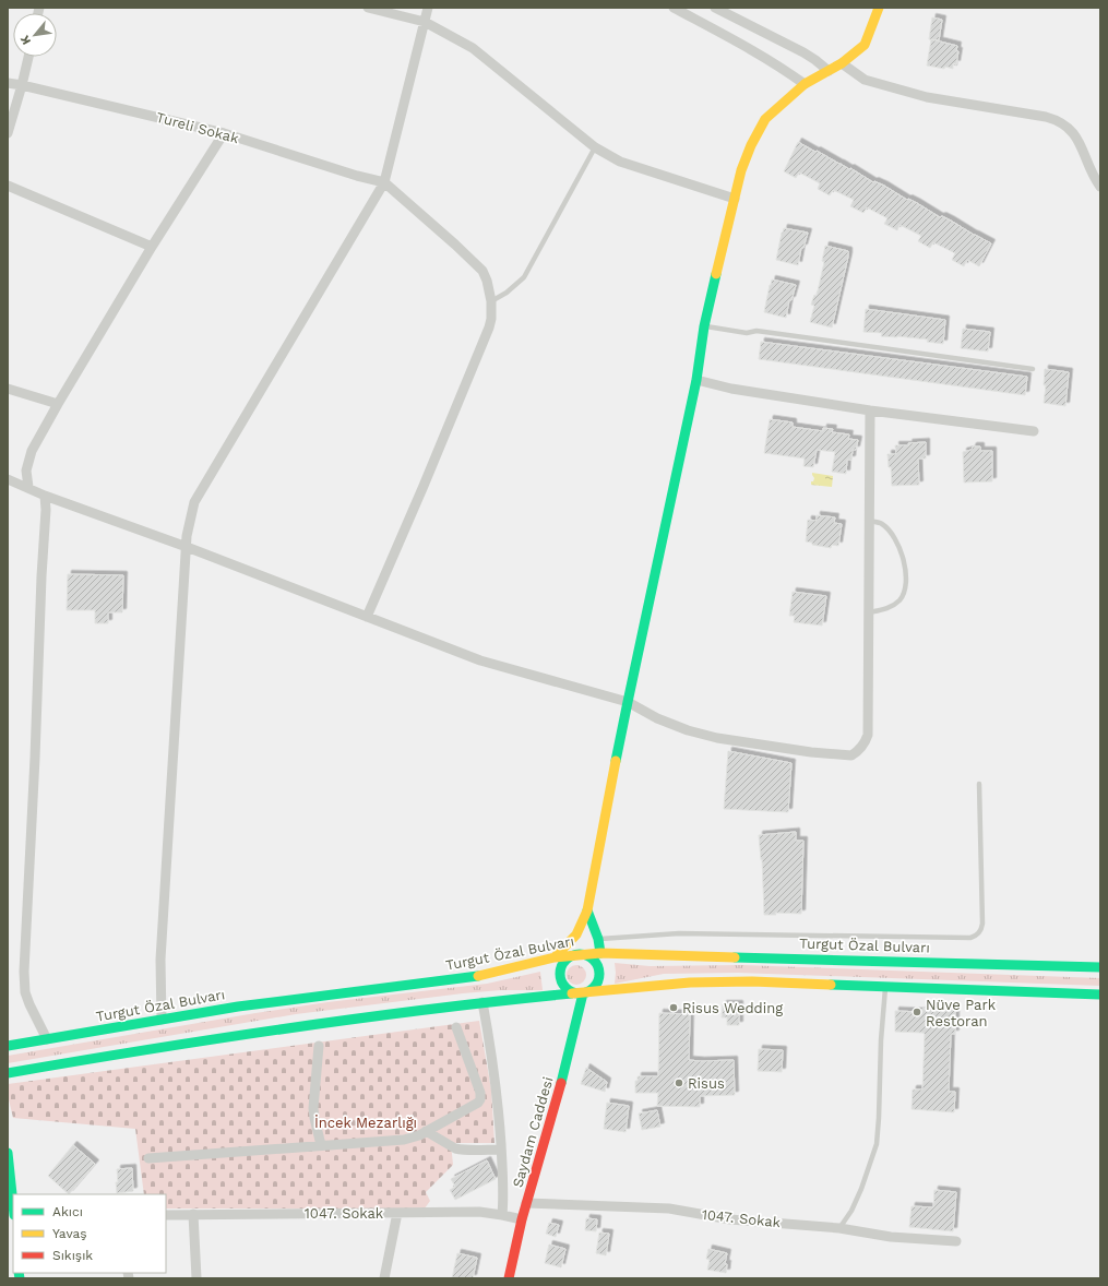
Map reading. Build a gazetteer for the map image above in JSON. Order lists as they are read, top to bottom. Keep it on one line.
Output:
{"streets":{"main road":["Turgut Özal Bulvarı","Saydam Caddesi"],"street":["Tureli Sokak","1047. Sokak"]},"crossings":[["Turgut Özal Bulvarı","Saydam Caddesi"],["Saydam Caddesi","1047. Sokak"]],"parks":["İncek Mezarlığı"],"places":["Risus Wedding","Nüve Park Restoran","Risus"],"legend":["Akıcı","Yavaş","Sıkışık"],"north":"bottom left"}
